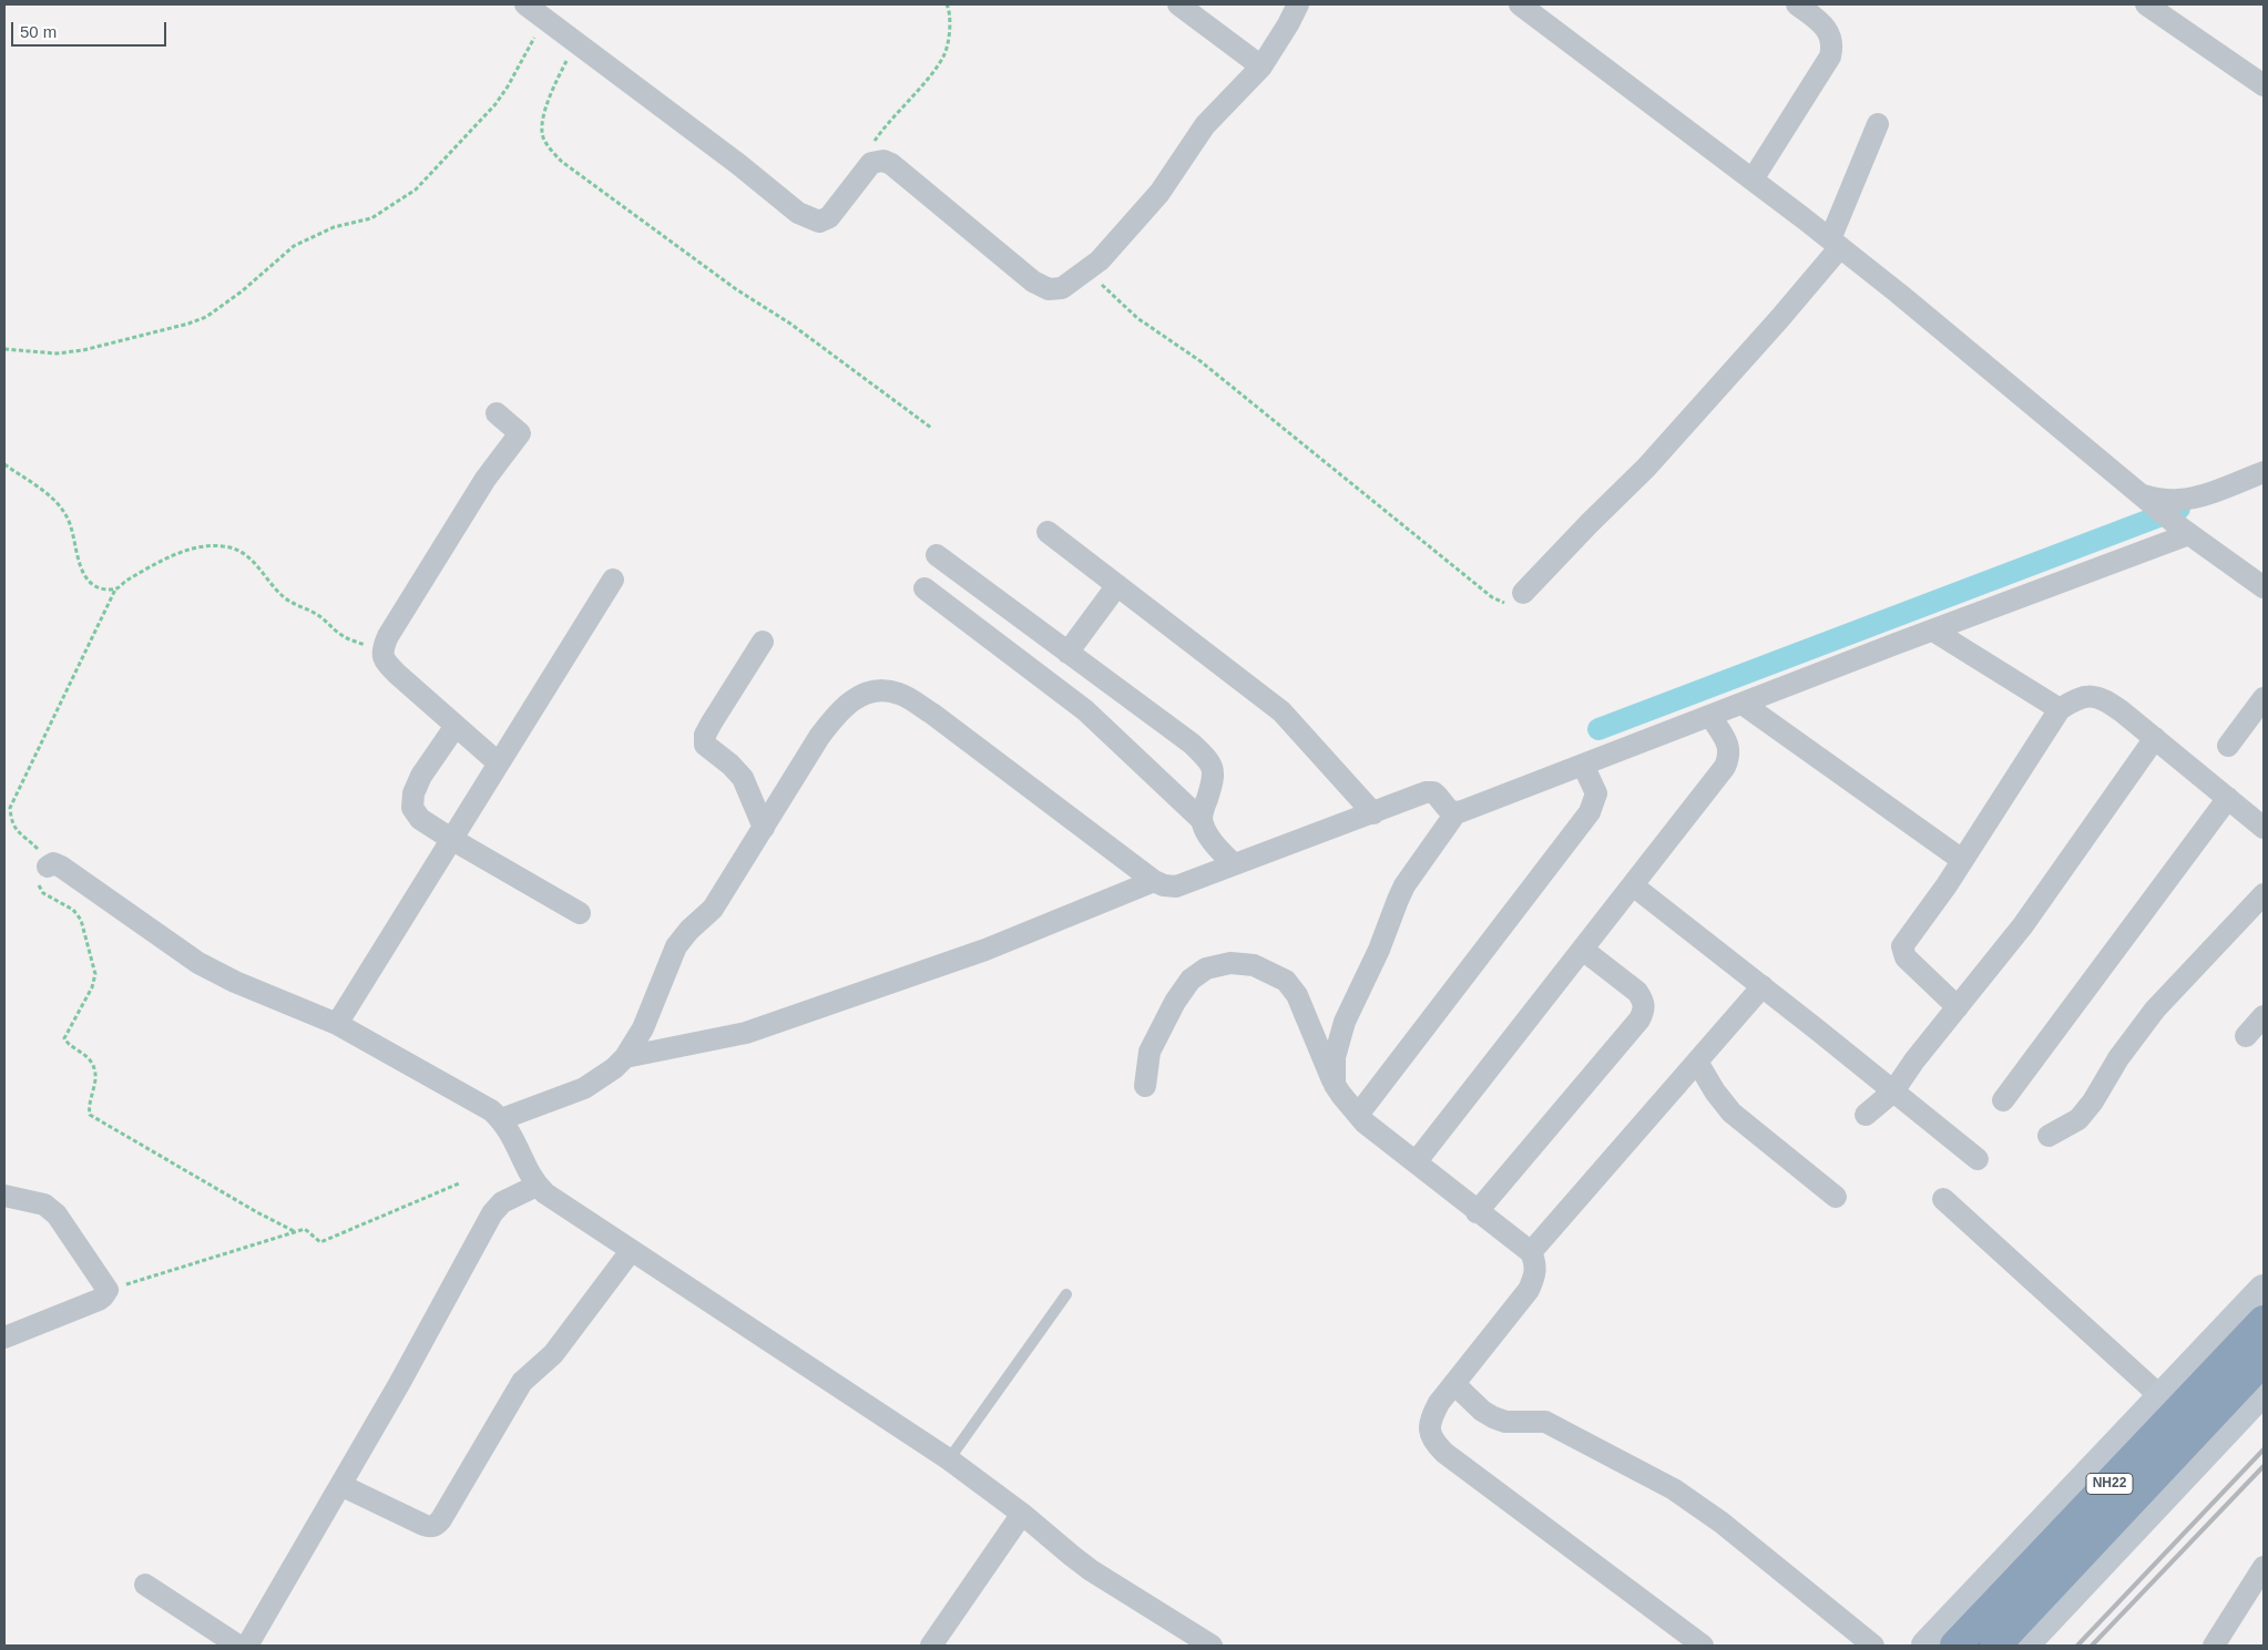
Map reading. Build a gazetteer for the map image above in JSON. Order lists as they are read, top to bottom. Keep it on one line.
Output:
{"streets":{"highway":["NH22"]},"scale_bar":"50 m"}
